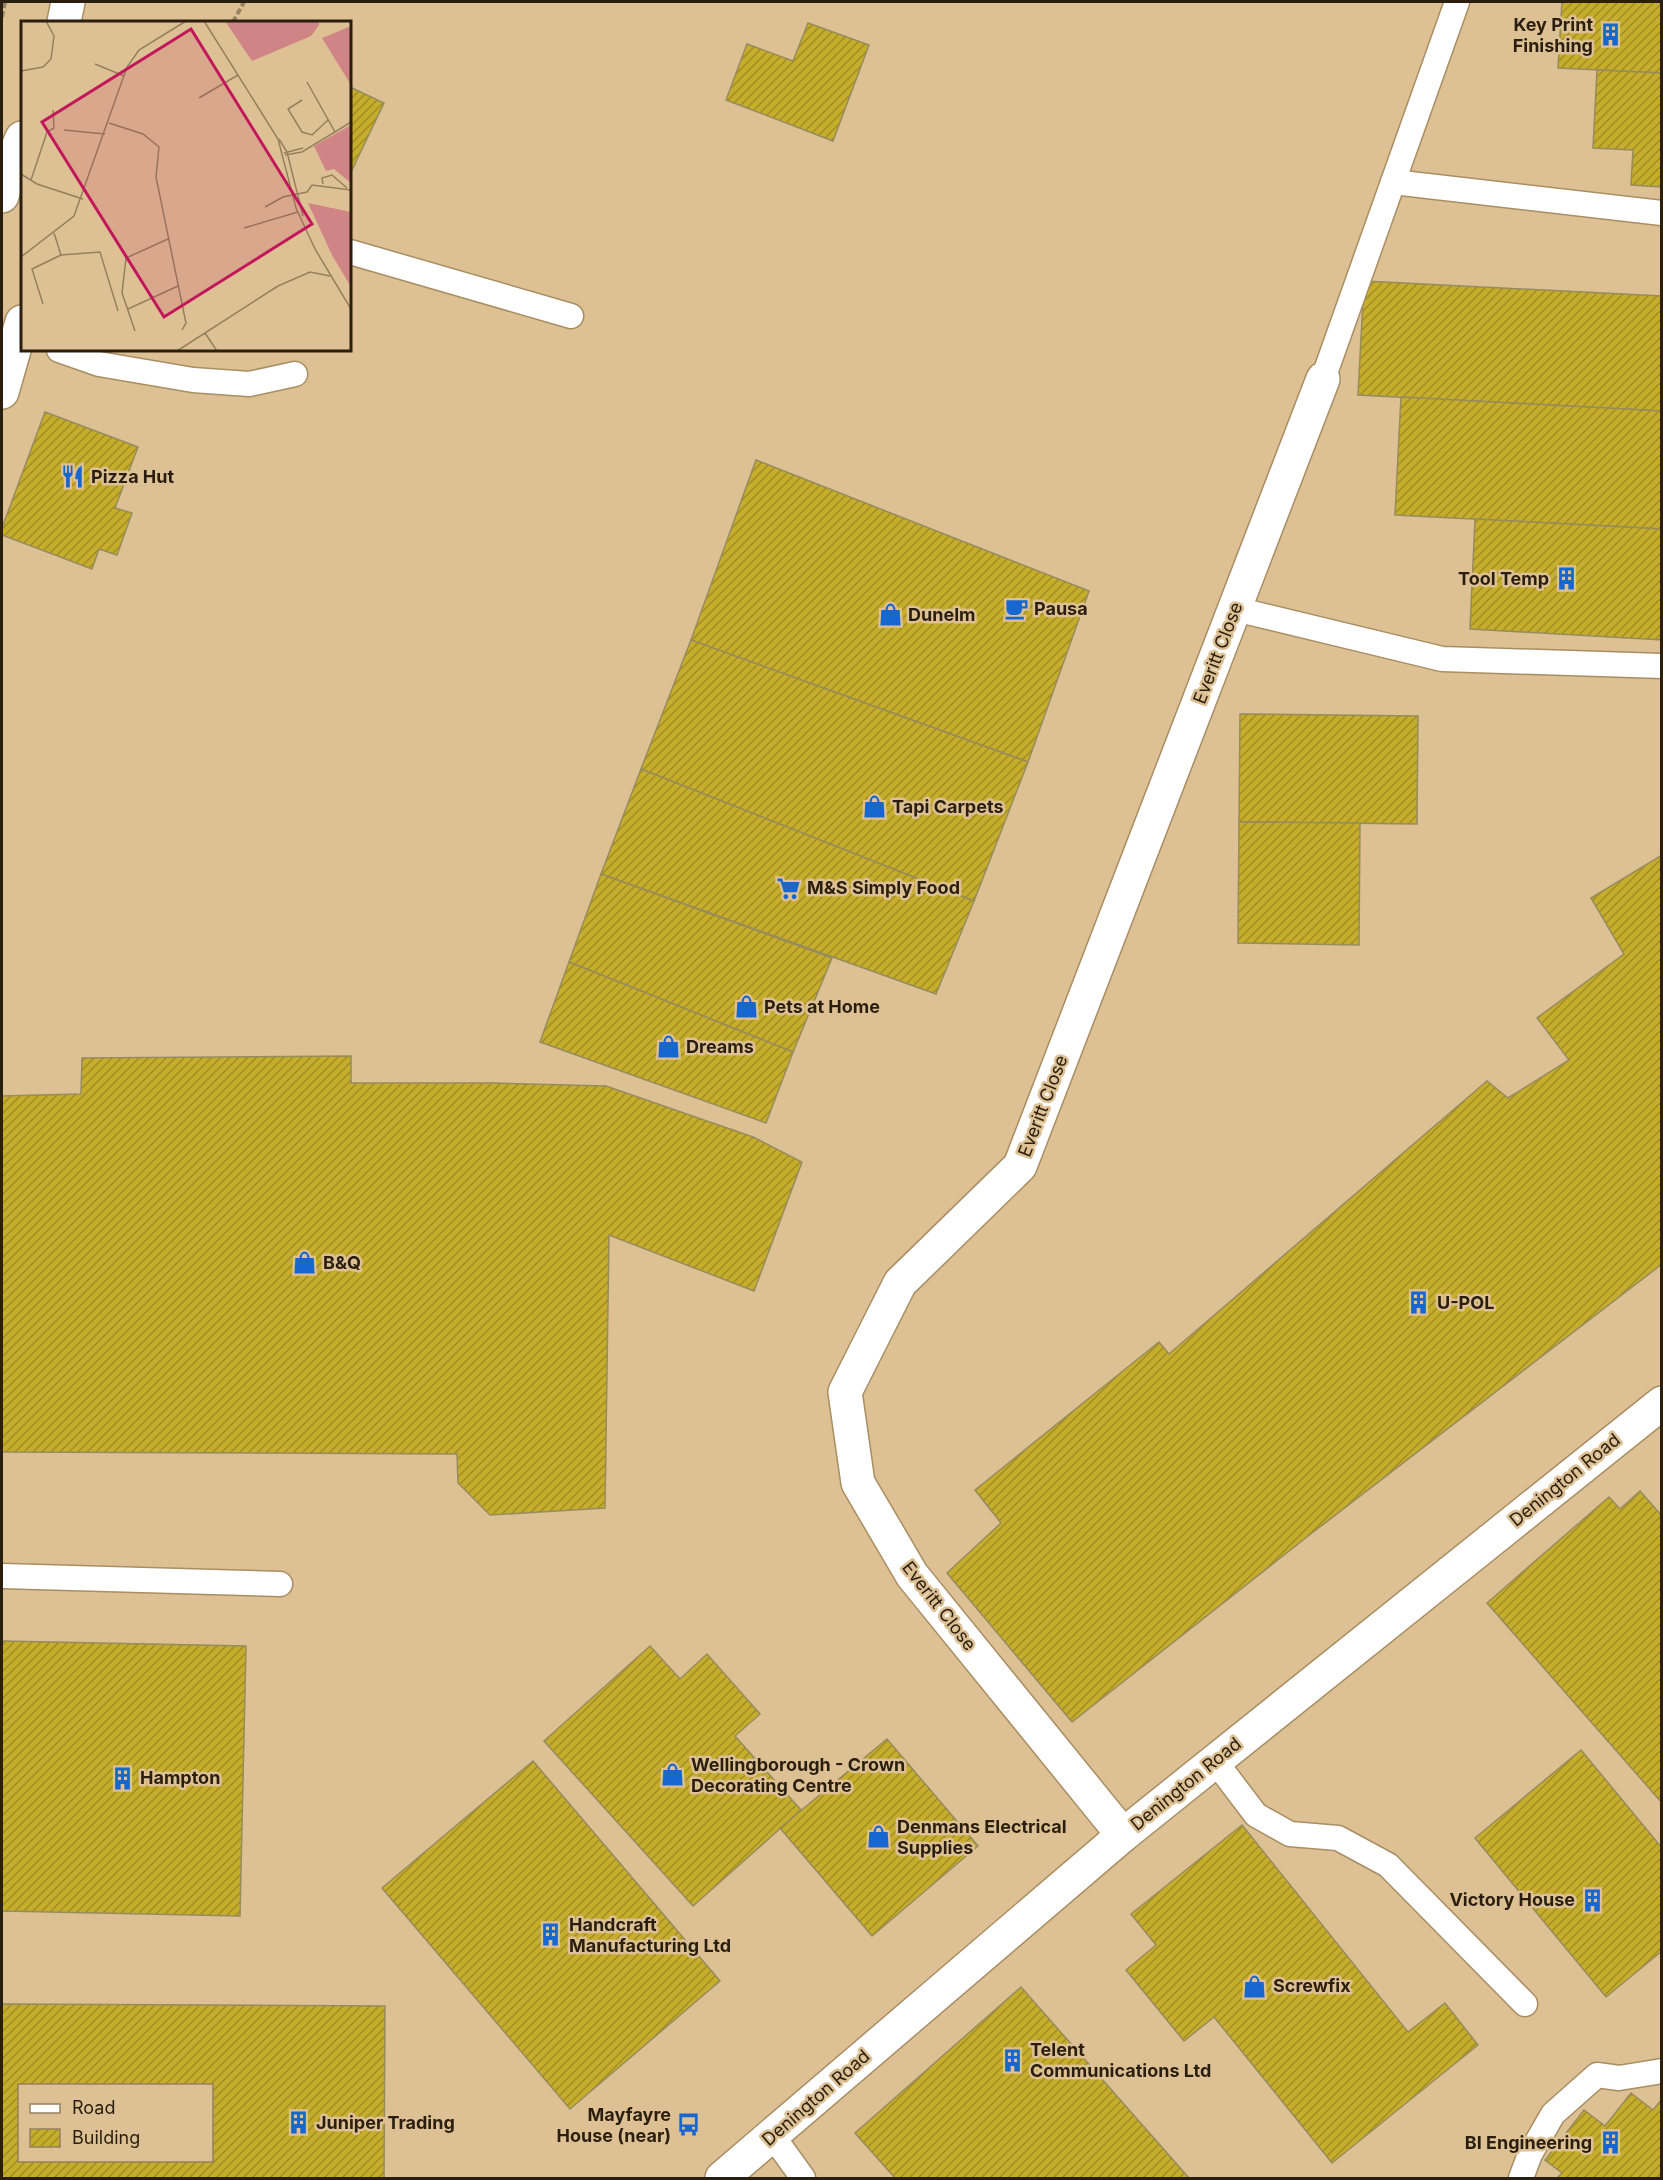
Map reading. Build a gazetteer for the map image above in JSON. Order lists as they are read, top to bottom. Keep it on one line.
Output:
{"streets":{"street":["Everitt Close","Denington Road"]},"crossings":[["Everitt Close","Denington Road"]],"places":{"building":["Key Print Finishing","Tool Temp","U-POL","Hampton","Victory House","Handcraft Manufacturing Ltd","Telent Communications Ltd","Juniper Trading","BI Engineering"],"restaurant":["Pizza Hut"],"cafe":["Pausa"],"shop":["Dunelm","Tapi Carpets","Pets at Home","Dreams","B&Q","Wellingborough - Crown Decorating Centre","Denmans Electrical Supplies","Screwfix"],"supermarket":["M&S Simply Food"],"bus stop":["Mayfayre House (near)"]},"legend":["Road","Building"]}
